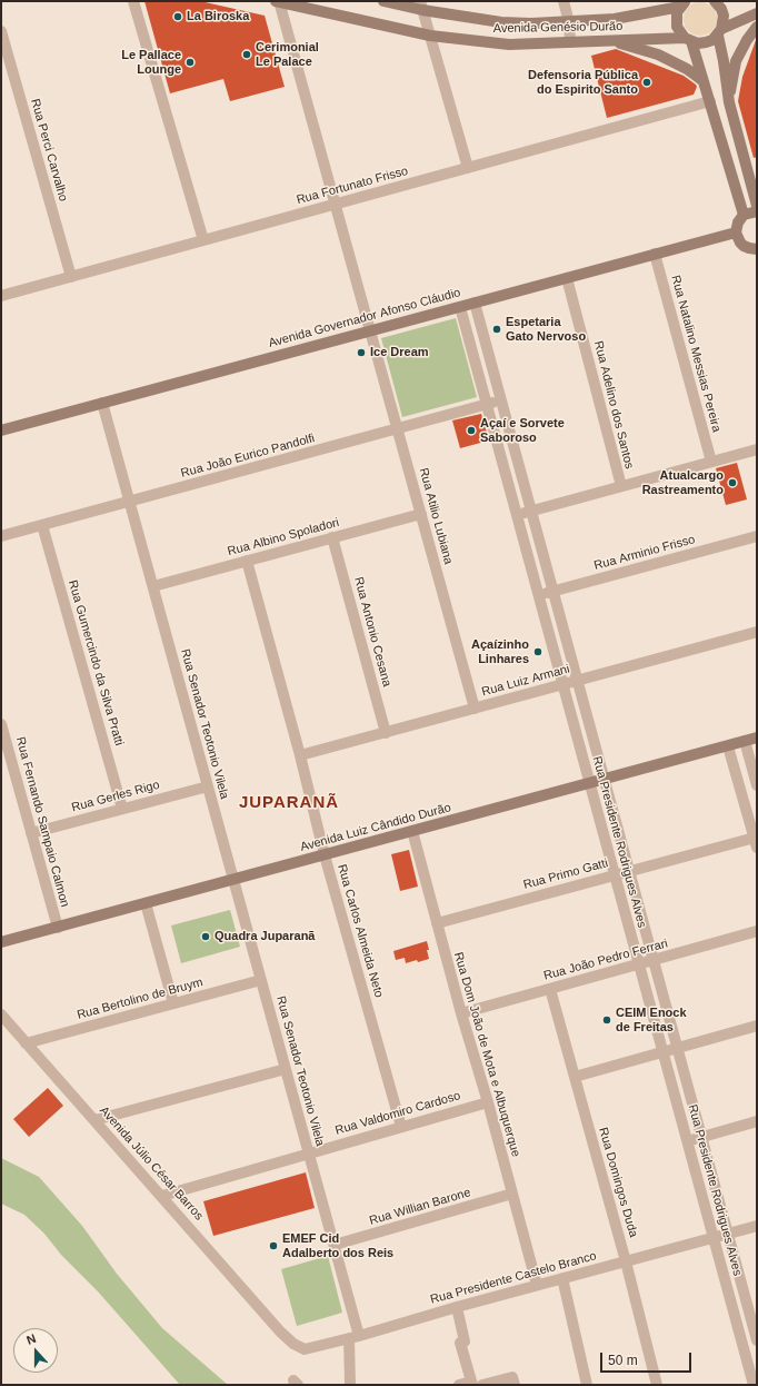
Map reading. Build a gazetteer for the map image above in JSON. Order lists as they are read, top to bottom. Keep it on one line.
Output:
{"streets":{"street":["Avenida Genésio Durão","Rua Perci Carvalho","Rua Fortunato Frisso","Avenida Governador Afonso Cláudio","Rua Natalino Messias Pereira","Rua Adelino dos Santos","Rua João Eurico Pandolfi","Rua Atilio Lubiana","Rua Albino Spoladori","Rua Arminio Frisso","Rua Antonio Cesana","Rua Gumercindo da Silva Pratti","Rua Luiz Armani","Rua Senador Teotonio Vilela","Rua Gerles Rigo","Rua Fernando Sampaio Calmon","Avenida Luiz Cândido Durão","Rua Presidente Rodrigues Alves","Rua Primo Gatti","Rua Carlos Almeida Neto","Rua João Pedro Ferrari","Rua Bertolino de Bruym","Rua Dom João de Mota e Albuquerque","Rua Valdomiro Cardoso","Avenida Júlio César Barros","Rua Domingos Duda","Rua Willian Barone","Rua Presidente Castelo Branco"]},"crossings":[["Avenida Genésio Durão","Rua Atilio Lubiana"],["Rua Perci Carvalho","Rua Fortunato Frisso"],["Rua Fortunato Frisso","Rua Atilio Lubiana"],["Avenida Governador Afonso Cláudio","Rua Natalino Messias Pereira"],["Avenida Governador Afonso Cláudio","Rua Adelino dos Santos"],["Avenida Governador Afonso Cláudio","Rua Atilio Lubiana"],["Avenida Governador Afonso Cláudio","Rua Senador Teotonio Vilela"],["Avenida Governador Afonso Cláudio","Rua Presidente Rodrigues Alves"],["Rua João Eurico Pandolfi","Rua Atilio Lubiana"],["Rua João Eurico Pandolfi","Rua Gumercindo da Silva Pratti"],["Rua João Eurico Pandolfi","Rua Senador Teotonio Vilela"],["Rua João Eurico Pandolfi","Rua Presidente Rodrigues Alves"],["Rua Atilio Lubiana","Rua Albino Spoladori"],["Rua Atilio Lubiana","Rua Luiz Armani"],["Rua Albino Spoladori","Rua Antonio Cesana"],["Rua Albino Spoladori","Rua Senador Teotonio Vilela"],["Rua Albino Spoladori","Rua Carlos Almeida Neto"],["Rua Arminio Frisso","Rua Presidente Rodrigues Alves"],["Rua Antonio Cesana","Rua Luiz Armani"],["Rua Gumercindo da Silva Pratti","Rua Gerles Rigo"],["Rua Luiz Armani","Rua Presidente Rodrigues Alves"],["Rua Luiz Armani","Rua Carlos Almeida Neto"],["Rua Senador Teotonio Vilela","Rua Gerles Rigo"],["Rua Senador Teotonio Vilela","Avenida Luiz Cândido Durão"],["Rua Senador Teotonio Vilela","Rua Bertolino de Bruym"],["Rua Senador Teotonio Vilela","Rua Valdomiro Cardoso"],["Rua Senador Teotonio Vilela","Rua Willian Barone"],["Rua Senador Teotonio Vilela","Rua Presidente Castelo Branco"],["Rua Gerles Rigo","Rua Fernando Sampaio Calmon"],["Rua Fernando Sampaio Calmon","Avenida Luiz Cândido Durão"],["Avenida Luiz Cândido Durão","Rua Presidente Rodrigues Alves"],["Avenida Luiz Cândido Durão","Rua Carlos Almeida Neto"],["Avenida Luiz Cândido Durão","Rua Dom João de Mota e Albuquerque"],["Rua Presidente Rodrigues Alves","Rua Primo Gatti"],["Rua Presidente Rodrigues Alves","Rua João Pedro Ferrari"],["Rua Presidente Rodrigues Alves","Rua Presidente Castelo Branco"],["Rua Primo Gatti","Rua Dom João de Mota e Albuquerque"],["Rua Carlos Almeida Neto","Rua Valdomiro Cardoso"],["Rua João Pedro Ferrari","Rua Dom João de Mota e Albuquerque"],["Rua João Pedro Ferrari","Rua Domingos Duda"],["Rua Bertolino de Bruym","Avenida Júlio César Barros"],["Rua Dom João de Mota e Albuquerque","Rua Valdomiro Cardoso"],["Rua Dom João de Mota e Albuquerque","Rua Willian Barone"],["Rua Dom João de Mota e Albuquerque","Rua Presidente Castelo Branco"],["Rua Valdomiro Cardoso","Avenida Júlio César Barros"],["Avenida Júlio César Barros","Rua Presidente Castelo Branco"],["Rua Domingos Duda","Rua Presidente Castelo Branco"]],"districts":["JUPARANÃ"],"places":["La Biroska","Cerimonial Le Palace","Le Pallace Lounge","Defensoria Pública do Espirito Santo","Espetaria Gato Nervoso","Ice Dream","Açaí e Sorvete Saboroso","Atualcargo Rastreamento","Açaízinho Linhares","Quadra Juparanã","CEIM Enock de Freitas","EMEF Cid Adalberto dos Reis"],"scale_bar":"50 m","north":"top"}
